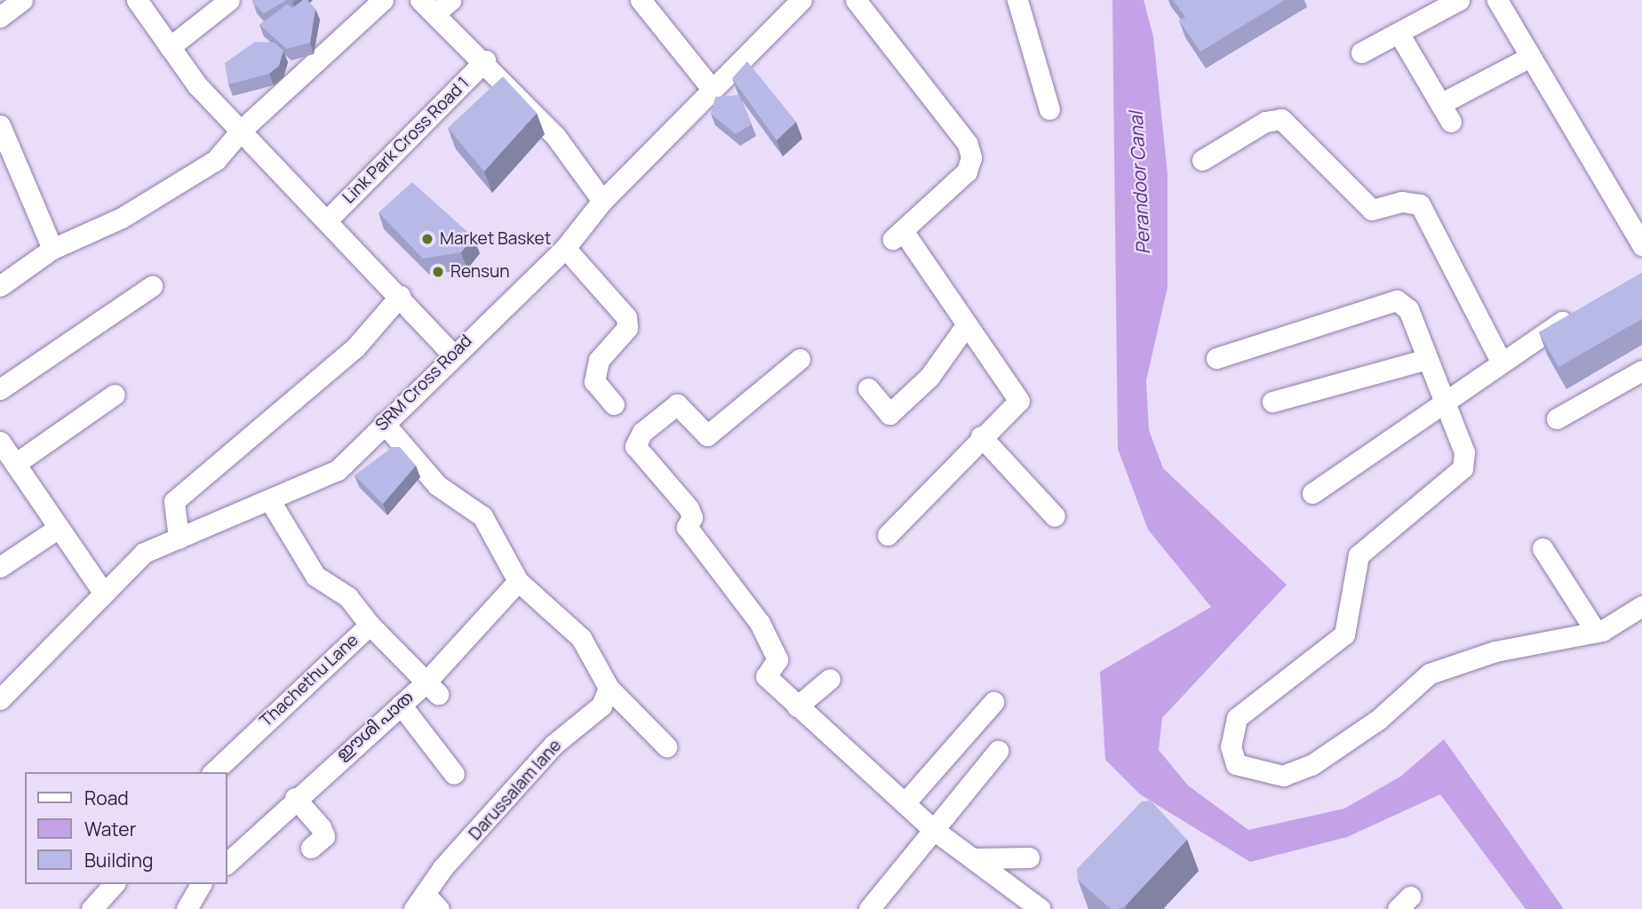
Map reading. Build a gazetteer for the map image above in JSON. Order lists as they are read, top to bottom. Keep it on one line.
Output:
{"streets":{"street":["Link Park Cross Road 1","SRM Cross Road","Thachethu Lane","ഈശി പാത","Darussalam lane"]},"crossings":[["SRM Cross Road","Thachethu Lane"]],"water":["Perandoor Canal"],"places":["Market Basket","Rensun"],"legend":["Road","Water","Building"]}
